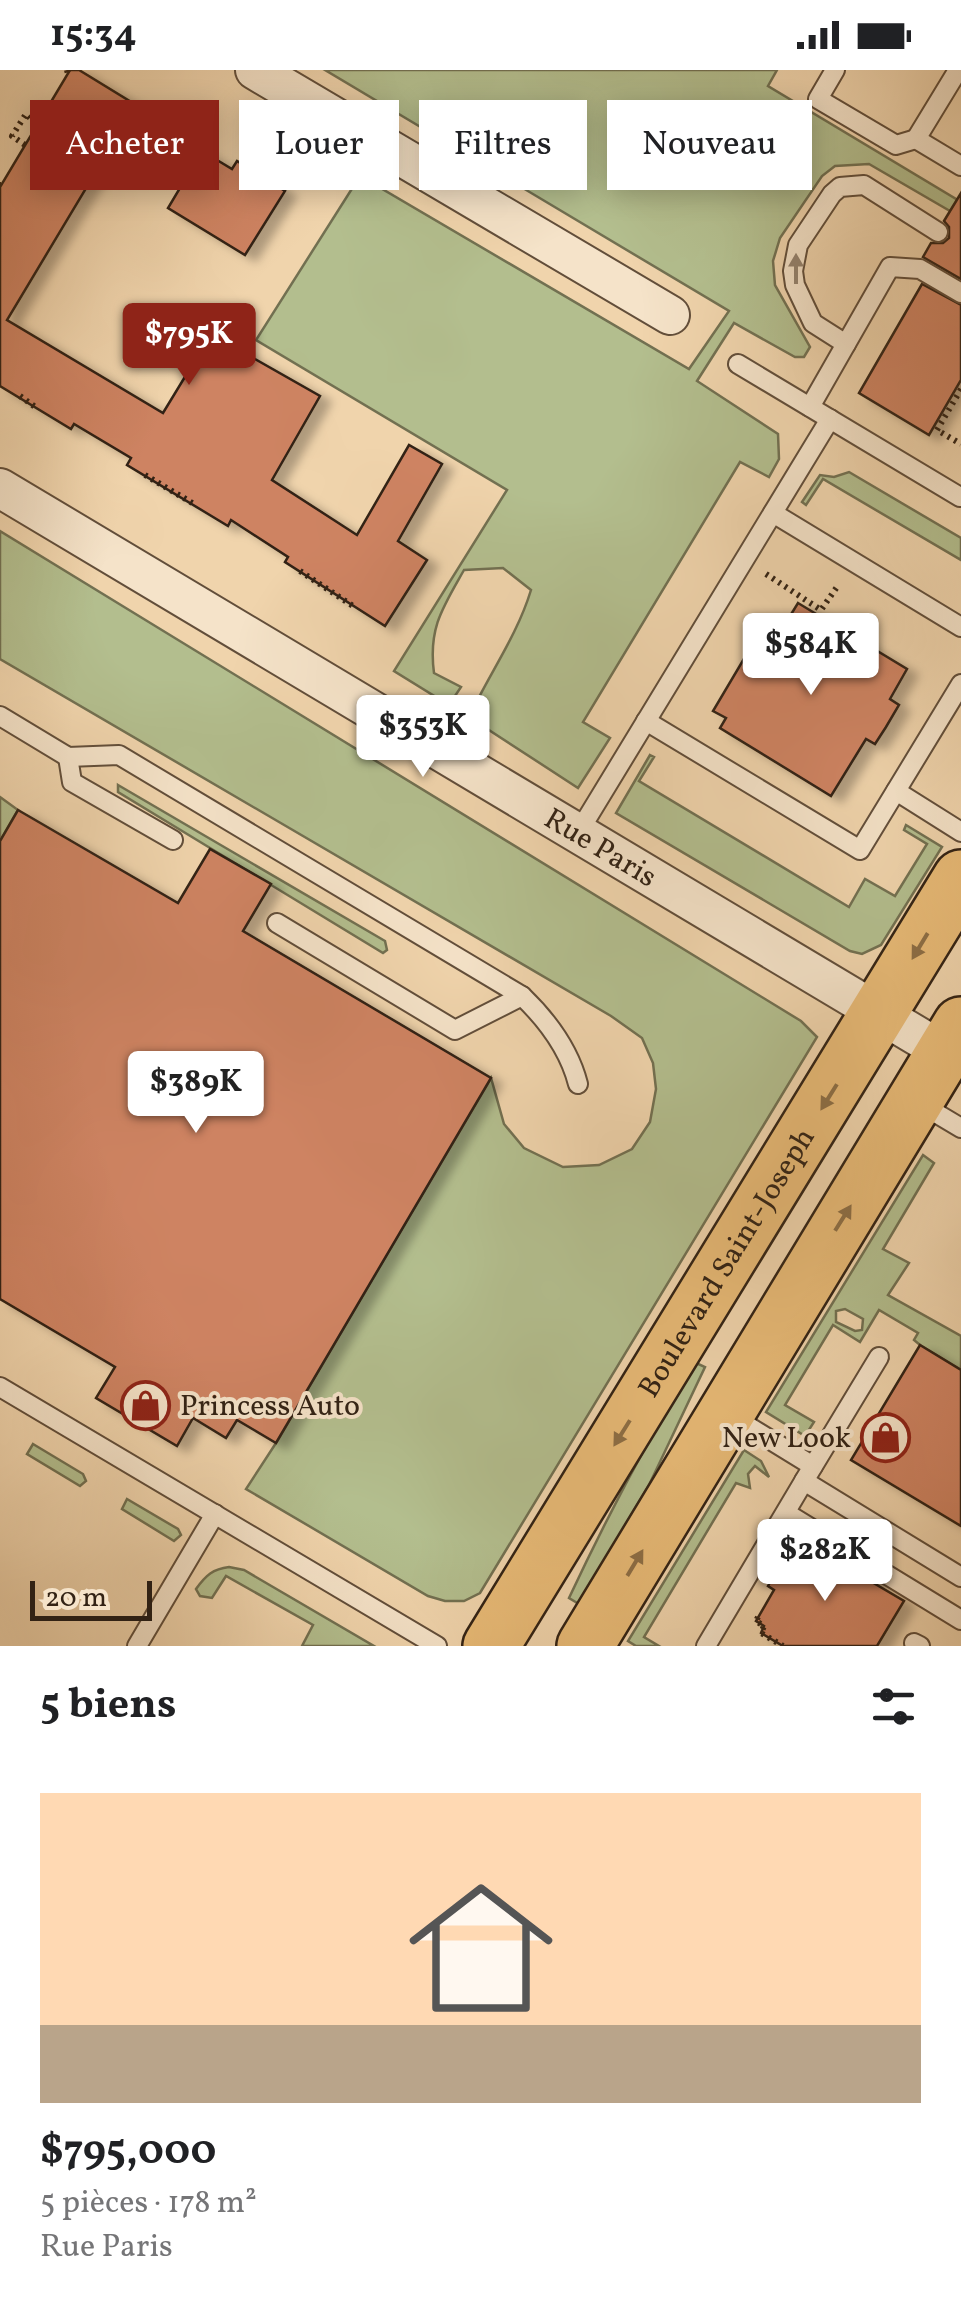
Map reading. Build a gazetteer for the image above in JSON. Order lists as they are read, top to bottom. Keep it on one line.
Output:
{"streets":{"main road":["Boulevard Saint-Joseph"],"street":["Rue Paris"]},"crossings":[["Rue Paris","Boulevard Saint-Joseph"]],"places":{"shop":["Princess Auto","New Look"]},"scale_bar":"20 m","page":{"status":"15:34","chip":["Acheter","Louer","Filtres","Nouveau"],"price":["$795K","$584K","$353K","$389K","$282K"],"scale":"20 m","heading":"5 biens","list":[{"name":"$795,000","note":"5 pièces · 178 m² · Rue Paris"}]}}
